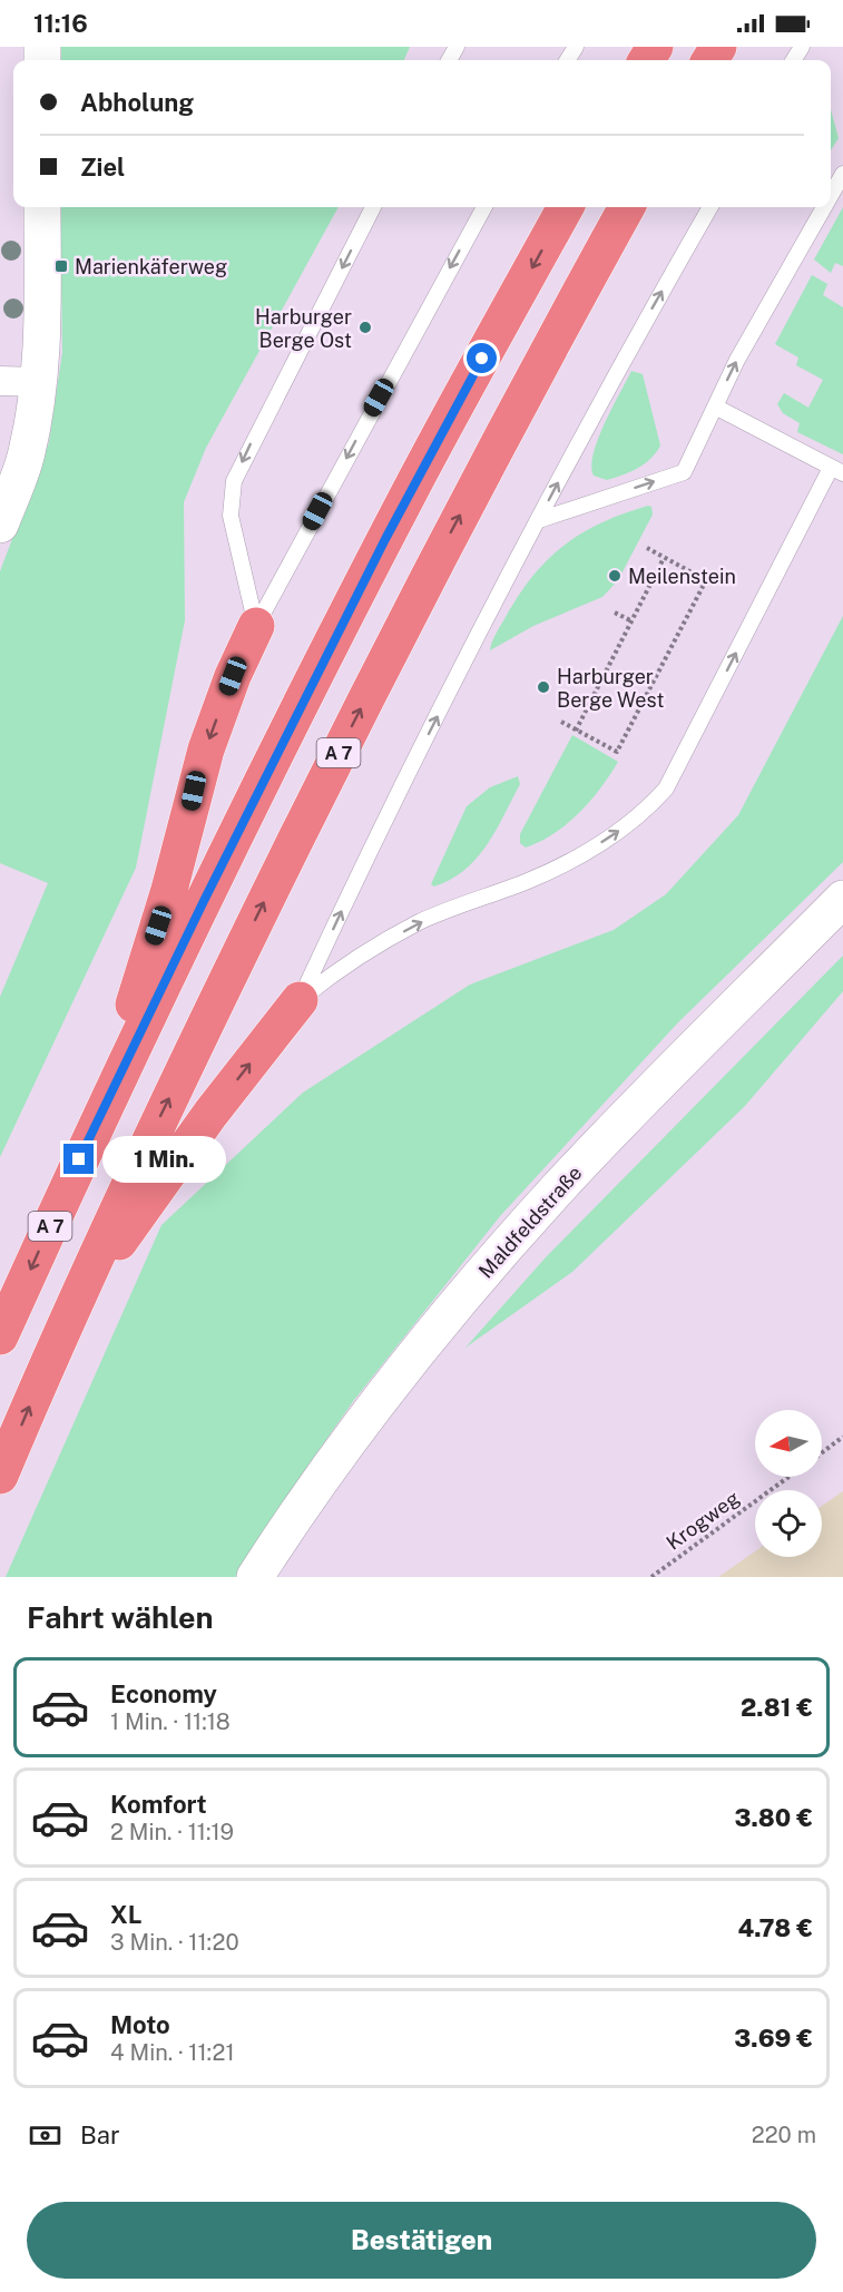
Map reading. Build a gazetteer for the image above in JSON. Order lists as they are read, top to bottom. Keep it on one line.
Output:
{"streets":{"highway":["A 7"],"main road":["Maldfeldstraße"],"path":["Krogweg"]},"places":{"transit":["Marienkäferweg"],"other":["Harburger Berge Ost","Meilenstein","Harburger Berge West"]},"north":"left","page":{"status":"11:16","banner":["Abholung","Ziel"],"bubble":"1 Min.","heading":"Fahrt wählen","list":[{"name":"Economy","note":"1 Min. · 11:18","value":"2.81 €"},{"name":"Komfort","note":"2 Min. · 11:19","value":"3.80 €"},{"name":"XL","note":"3 Min. · 11:20","value":"4.78 €"},{"name":"Moto","note":"4 Min. · 11:21","value":"3.69 €"}],"pay":["Bar","220 m"],"buttons":"Bestätigen"}}
